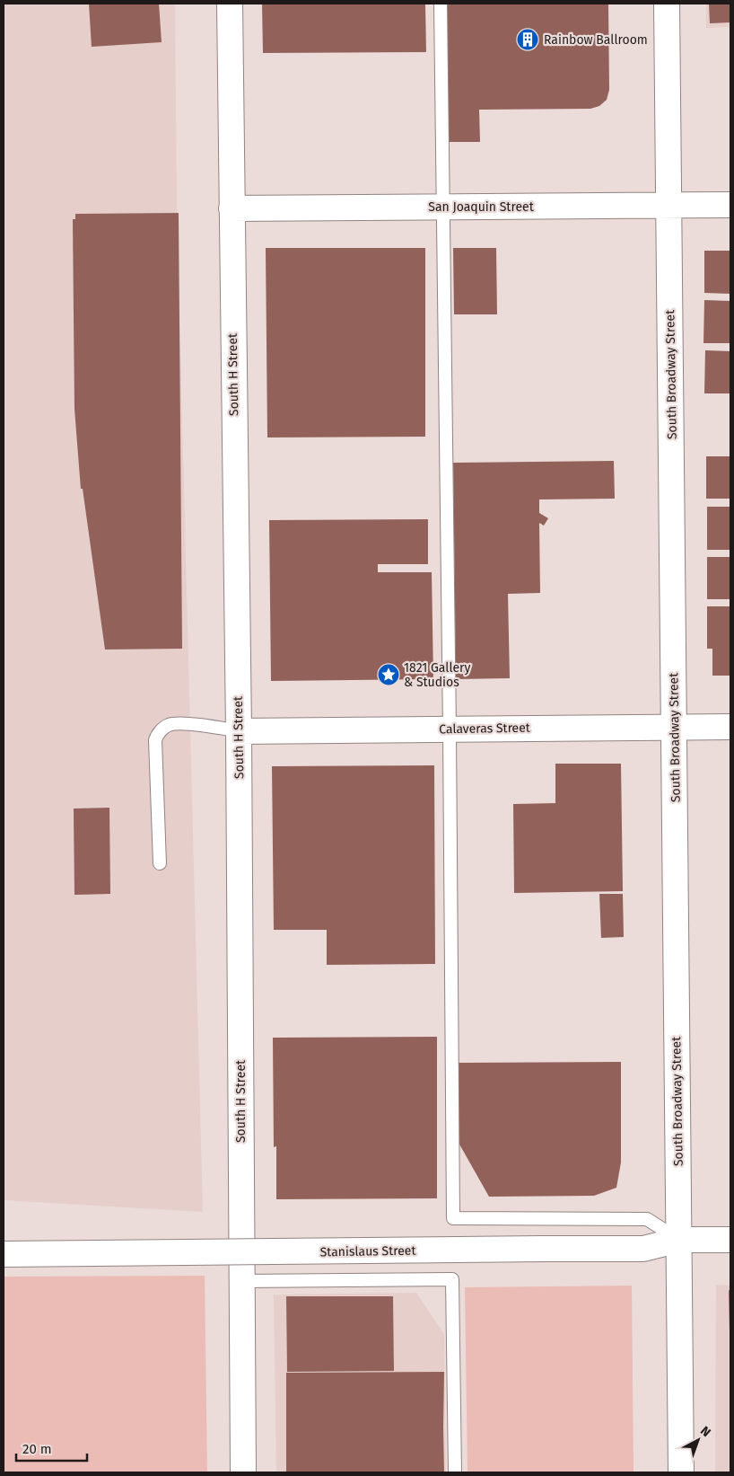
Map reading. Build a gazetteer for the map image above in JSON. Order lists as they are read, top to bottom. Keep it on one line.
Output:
{"streets":{"street":["San Joaquin Street","South H Street","South Broadway Street","Calaveras Street","Stanislaus Street"]},"crossings":[["San Joaquin Street","South H Street"],["San Joaquin Street","South Broadway Street"],["South H Street","Calaveras Street"],["South Broadway Street","Calaveras Street"],["South Broadway Street","Stanislaus Street"]],"places":{"building":["Rainbow Ballroom"],"place":["1821 Gallery & Studios"]},"scale_bar":"20 m","north":"top right"}
